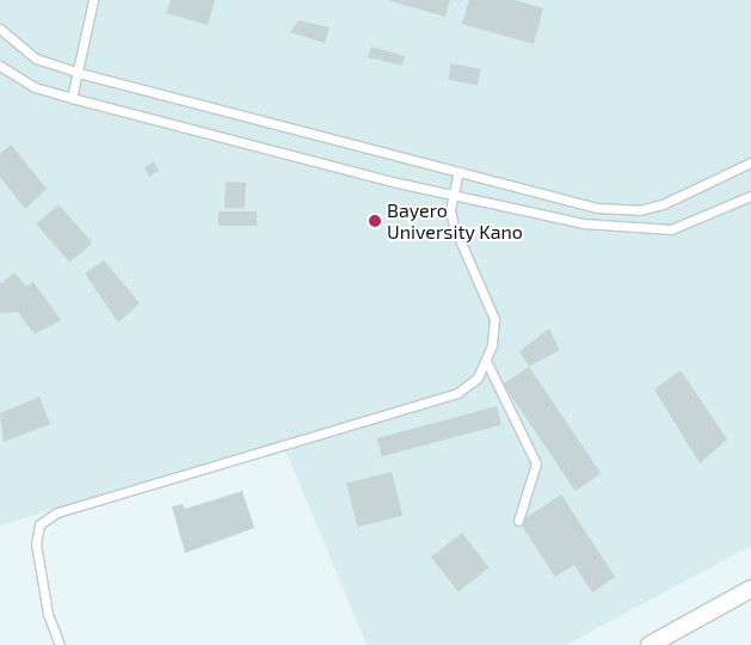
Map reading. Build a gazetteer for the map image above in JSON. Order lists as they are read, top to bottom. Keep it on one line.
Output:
{"places":["Bayero University Kano"]}
